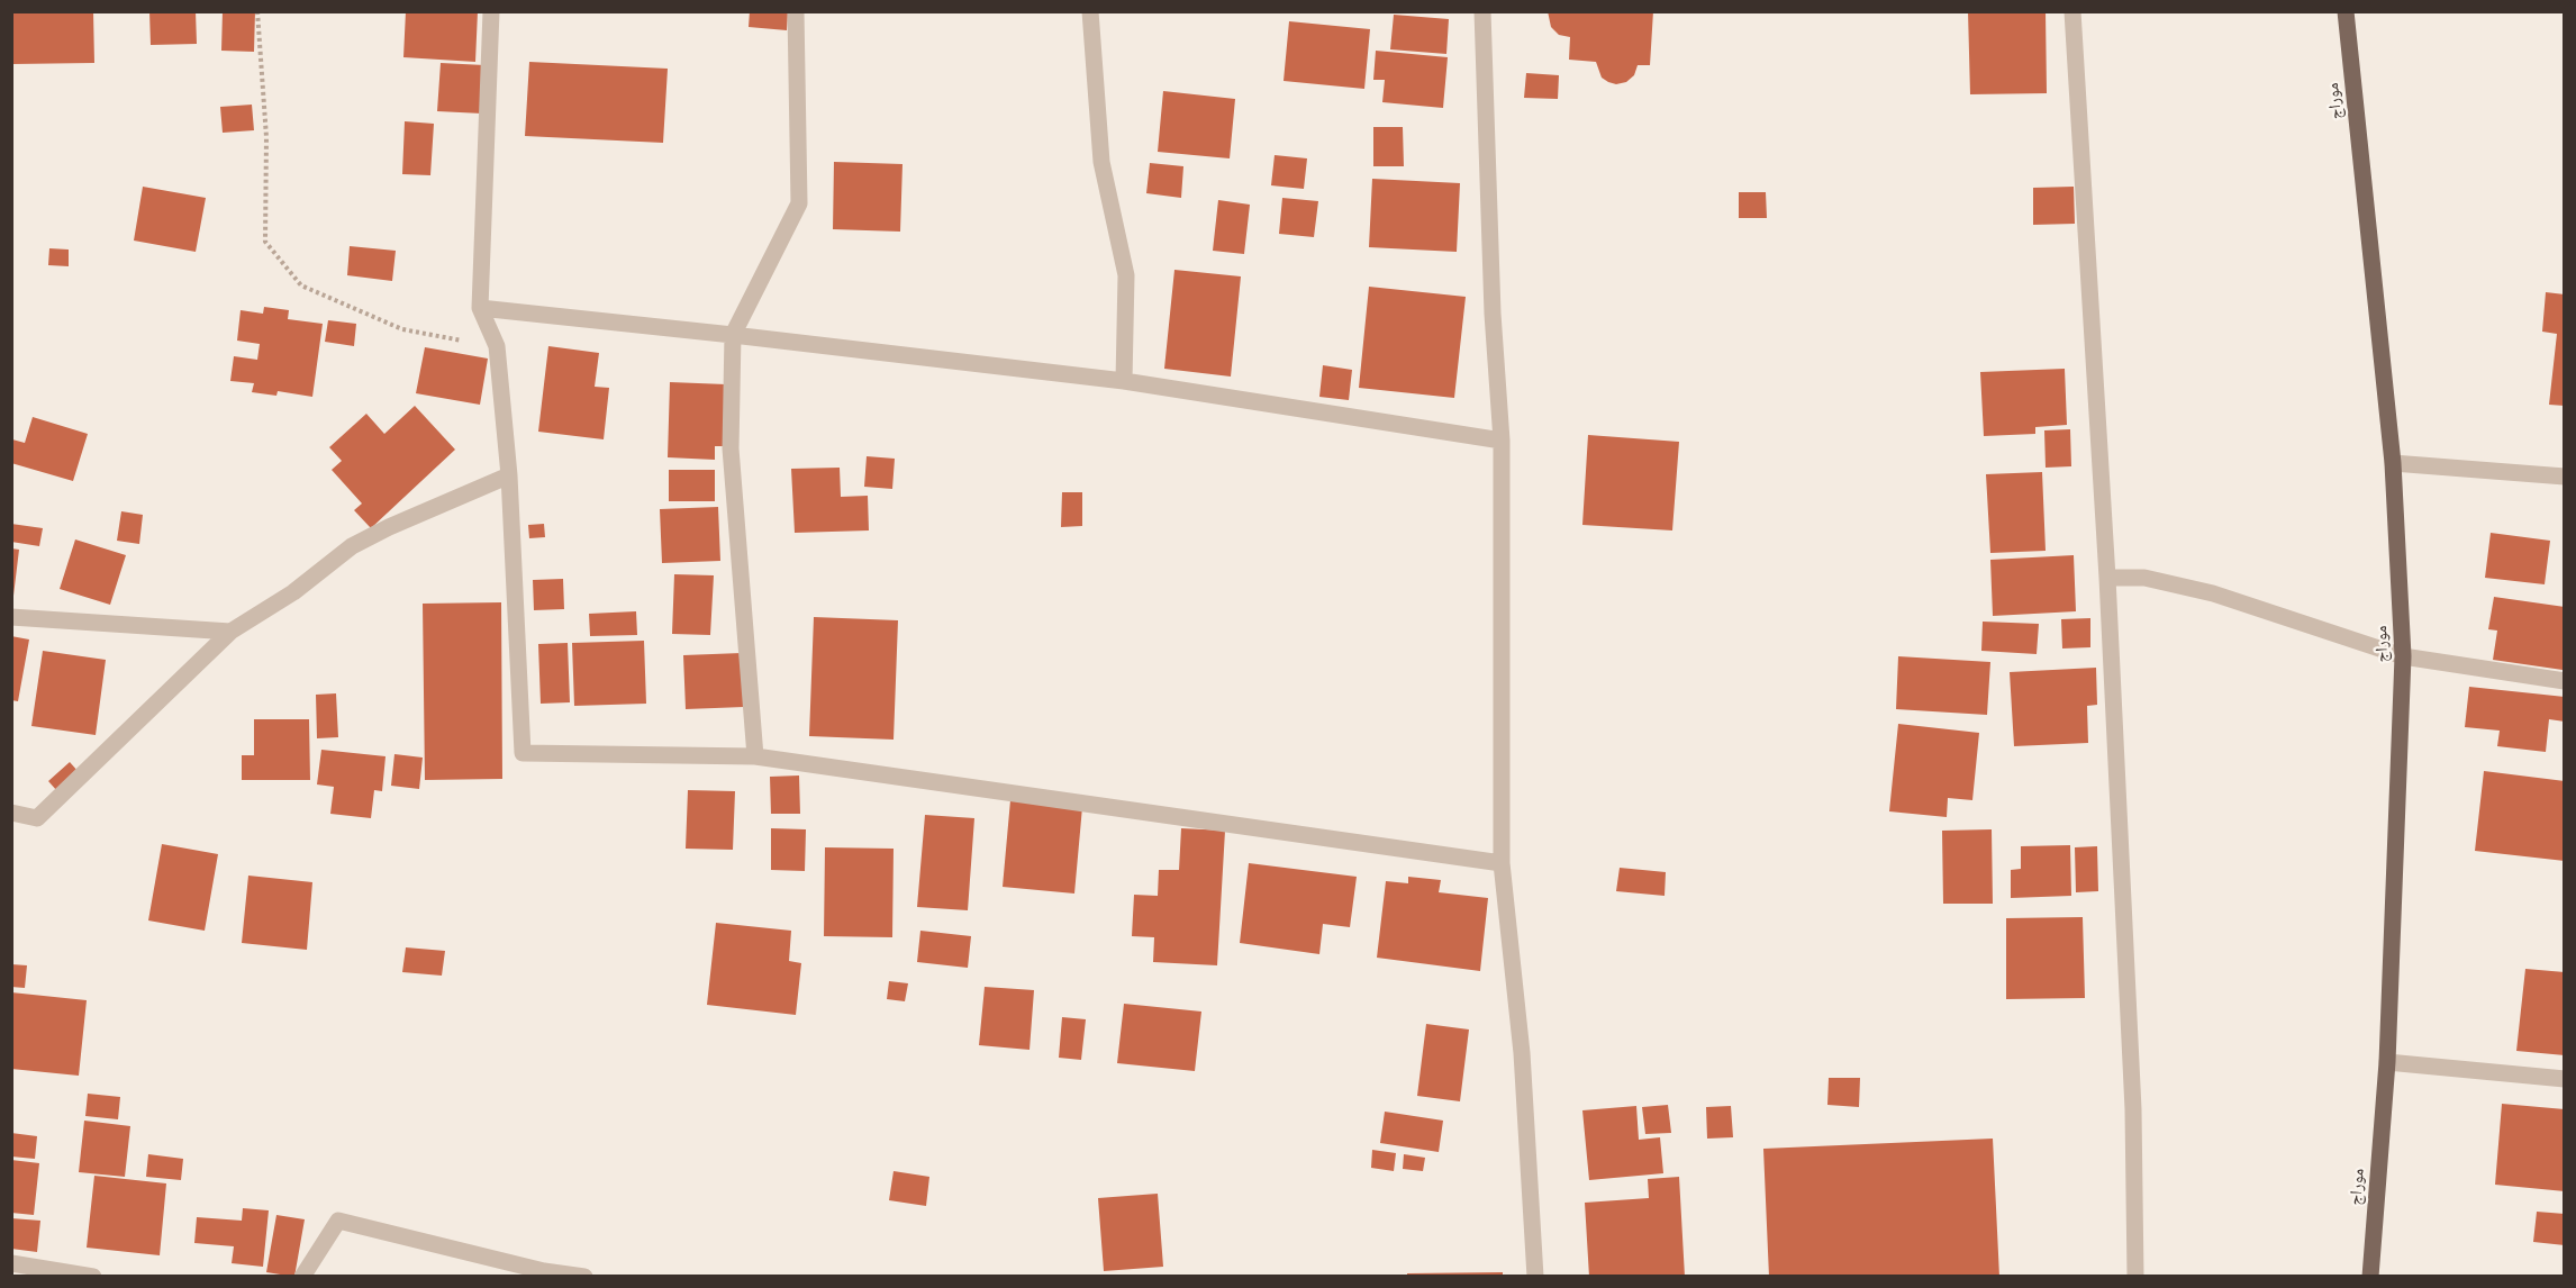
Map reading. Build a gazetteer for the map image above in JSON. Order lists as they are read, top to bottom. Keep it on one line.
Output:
{"streets":{"main road":["موراج"]}}
